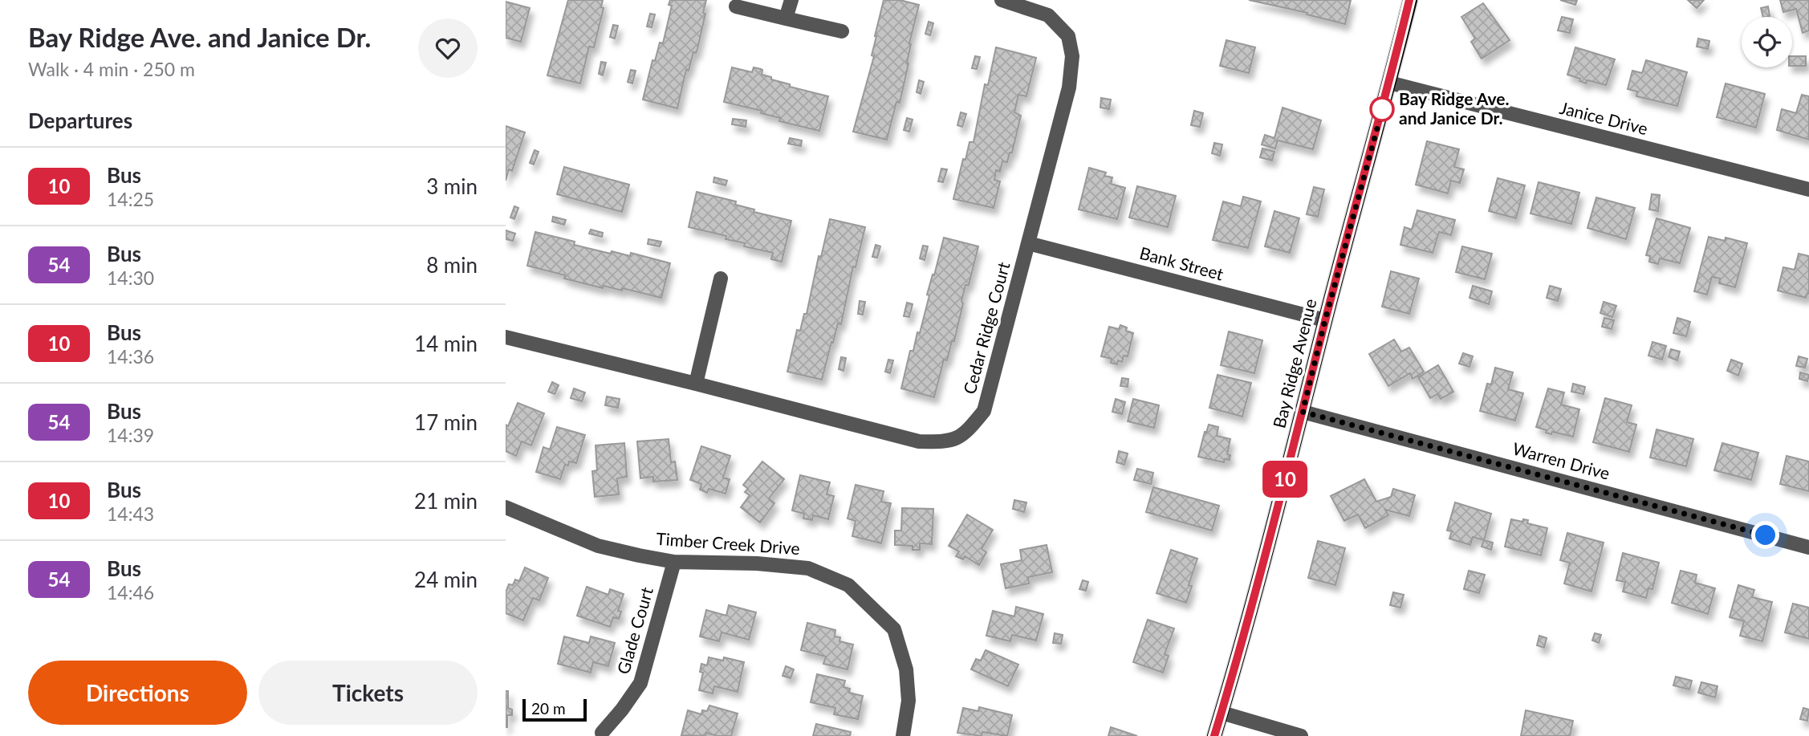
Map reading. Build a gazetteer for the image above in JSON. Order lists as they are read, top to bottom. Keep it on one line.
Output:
{"streets":{"main road":["Bay Ridge Avenue"],"street":["Janice Drive","Bank Street","Cedar Ridge Court","Warren Drive","Timber Creek Drive","Glade Court"]},"crossings":[["Janice Drive","Bay Ridge Avenue"],["Bank Street","Cedar Ridge Court"],["Bank Street","Bay Ridge Avenue"],["Bay Ridge Avenue","Warren Drive"],["Timber Creek Drive","Glade Court"]],"places":["Bay Ridge Ave. and Janice Dr."],"lines":["bus line 10"],"scale_bar":"20 m","page":{"heading":[["Bay Ridge Ave. and Janice Dr.","Walk · 4 min · 250 m"],"Departures"],"on_map":"10","list":[{"mark":"10","name":"Bus","note":"14:25","value":"3 min"},{"mark":"54","name":"Bus","note":"14:30","value":"8 min"},{"mark":"10","name":"Bus","note":"14:36","value":"14 min"},{"mark":"54","name":"Bus","note":"14:39","value":"17 min"},{"mark":"10","name":"Bus","note":"14:43","value":"21 min"},{"mark":"54","name":"Bus","note":"14:46","value":"24 min"}],"buttons":["Directions","Tickets"],"scale":"20 m"}}
